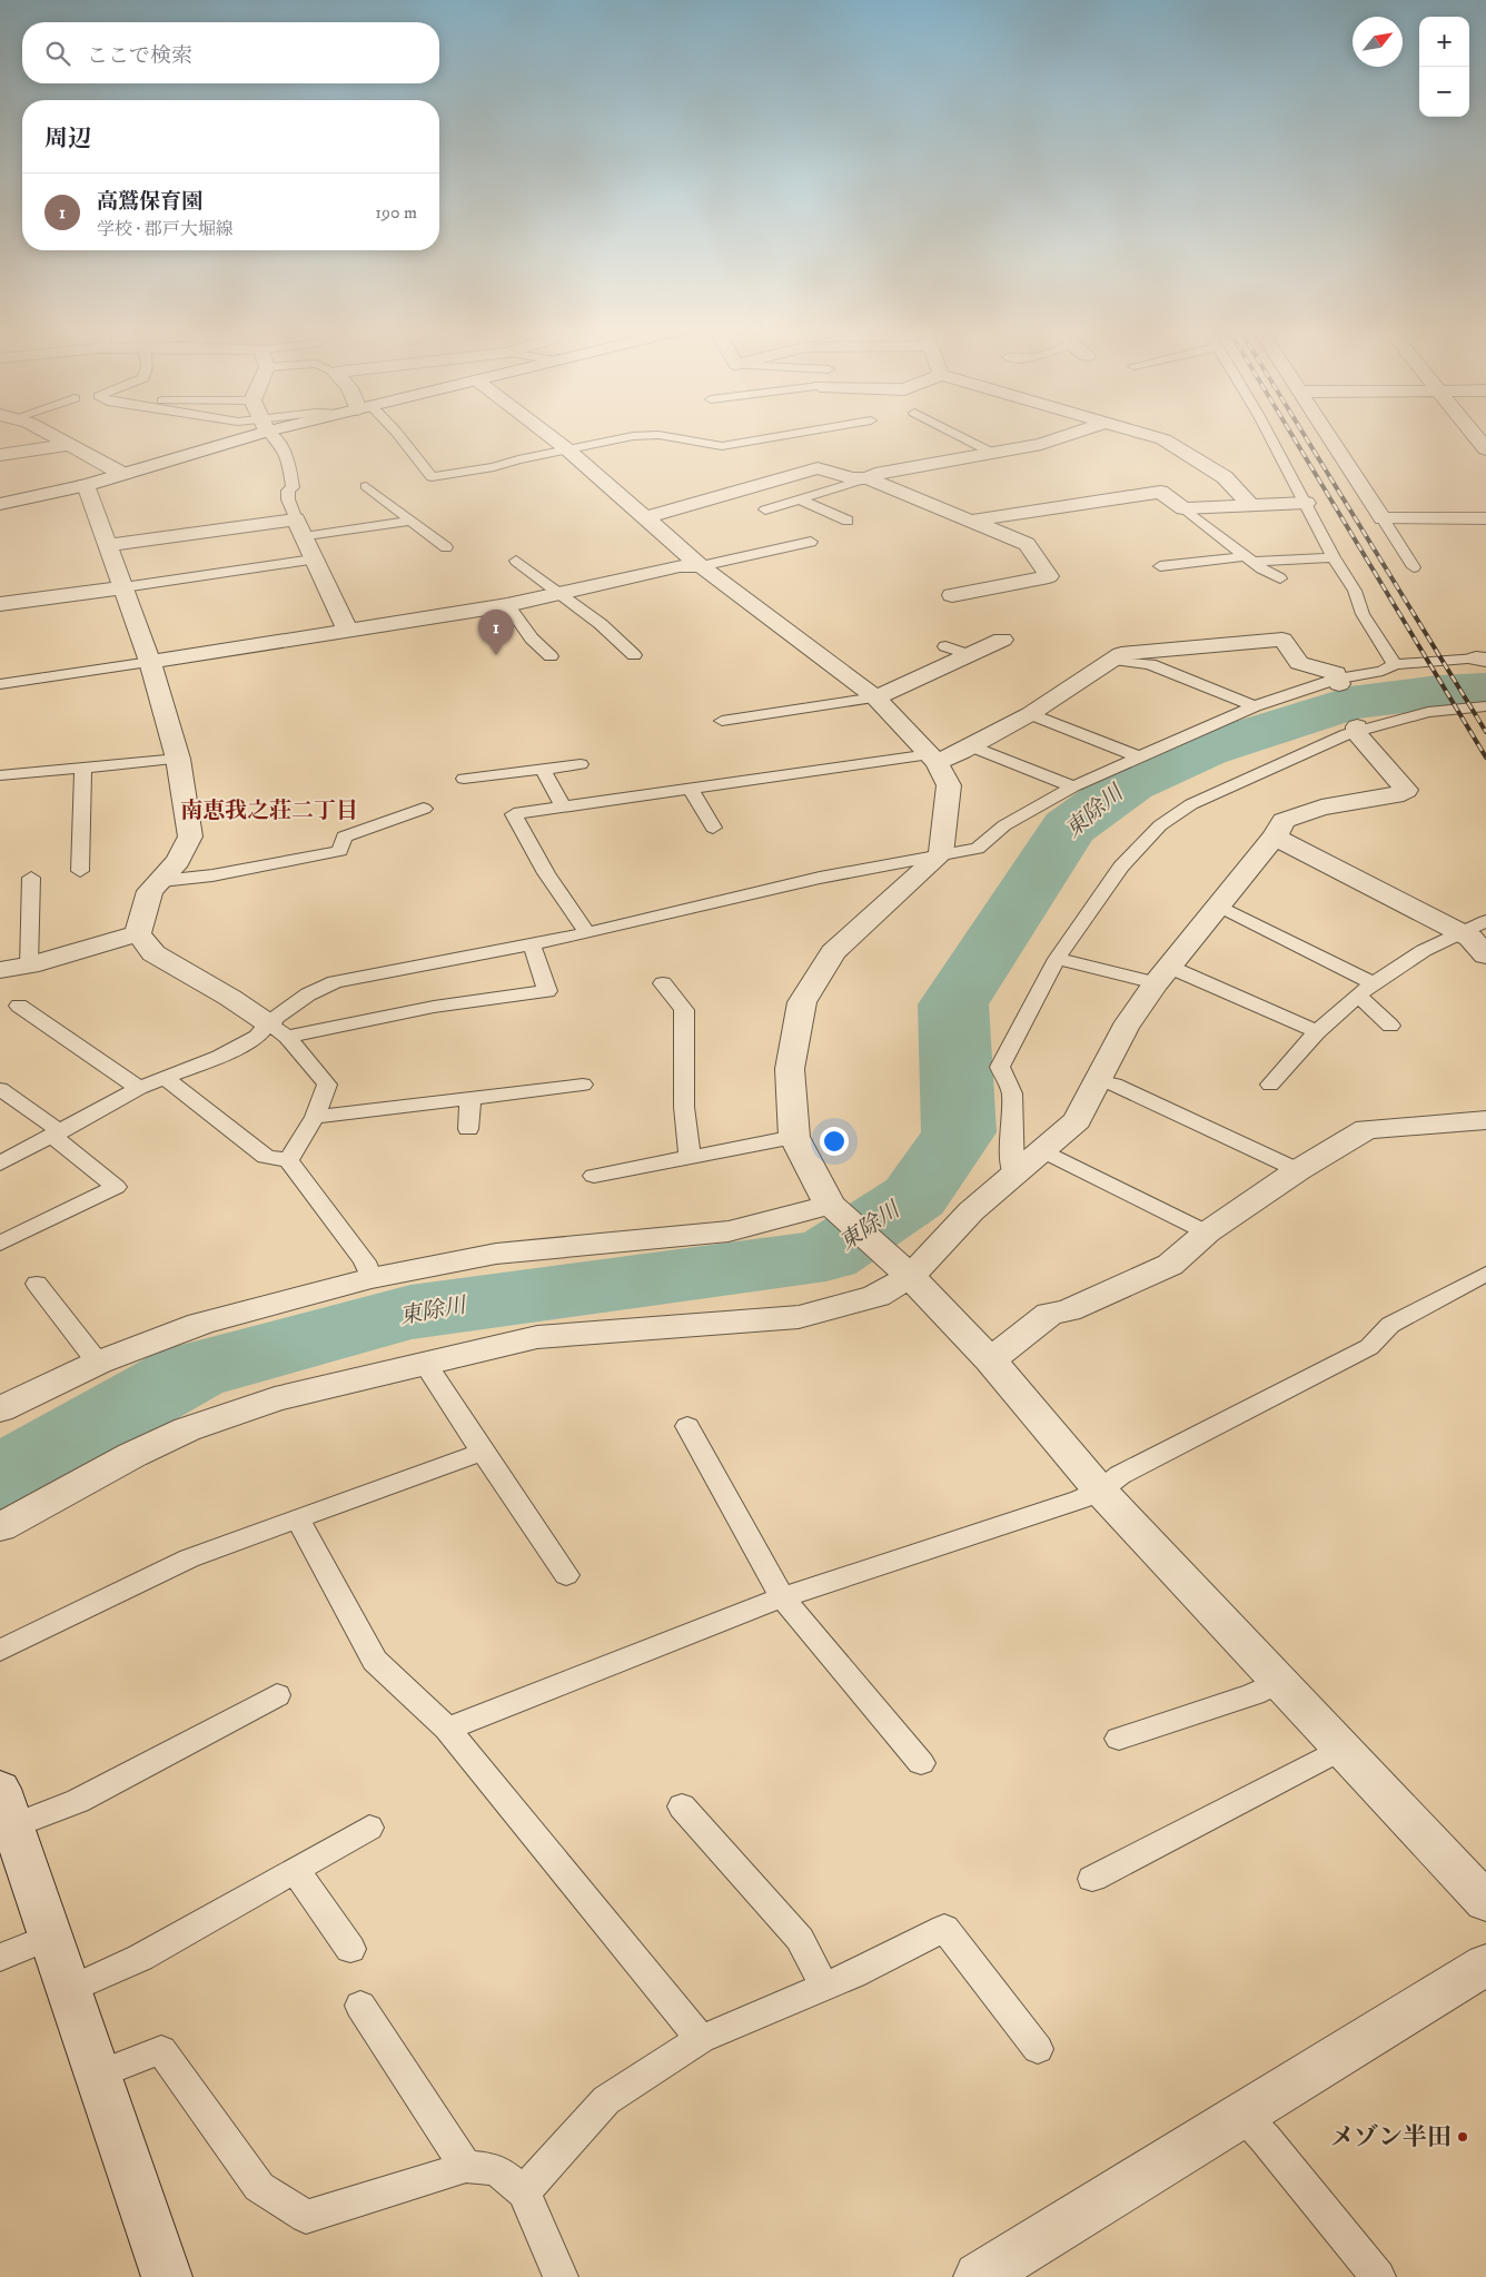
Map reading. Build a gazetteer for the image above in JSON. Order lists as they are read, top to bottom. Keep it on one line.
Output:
{"districts":["南恵我之荘二丁目"],"water":["東除川"],"places":["メゾン半田"],"north":"top right","page":{"map_buttons":["+","−"],"search":"ここで検索","heading":"周辺","list":[{"mark":"1","name":"高鷲保育園","note":"学校 · 郡戸大堀線","value":"190 m"}],"pins":"1"}}
